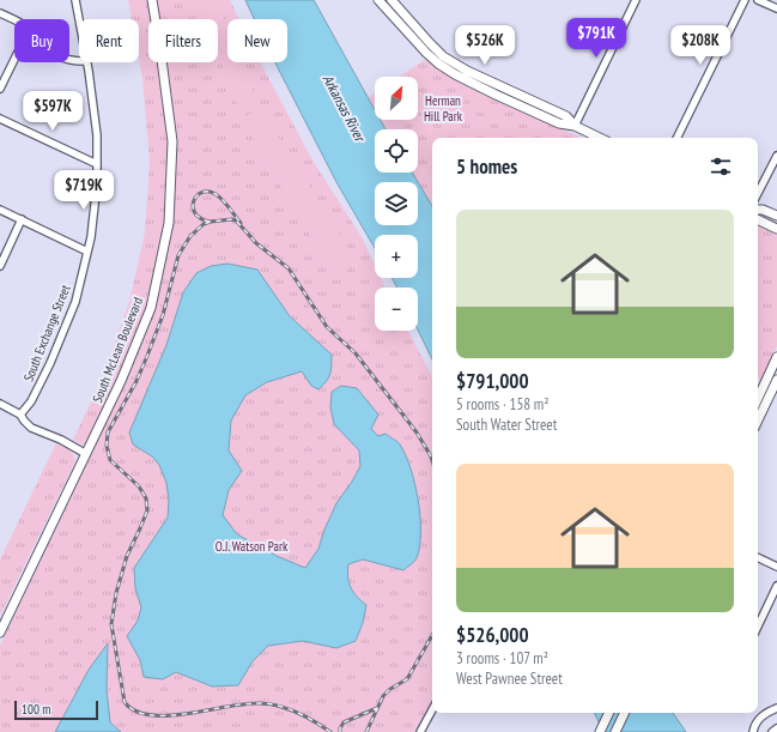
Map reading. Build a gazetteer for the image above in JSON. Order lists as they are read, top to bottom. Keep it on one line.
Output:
{"streets":{"main road":["South McLean Boulevard"],"street":["South Exchange Street"]},"water":["Arkansas River"],"parks":["Herman Hill Park","O.J. Watson Park"],"scale_bar":"100 m","north":"top right","page":{"price":["$791K","$526K","$208K","$597K","$719K"],"chip":["Buy","Rent","Filters","New"],"map_buttons":["+","−"],"heading":"5 homes","list":[{"name":"$791,000","note":"5 rooms · 158 m² · South Water Street"},{"name":"$526,000","note":"3 rooms · 107 m² · West Pawnee Street"}],"scale":"100 m"}}
